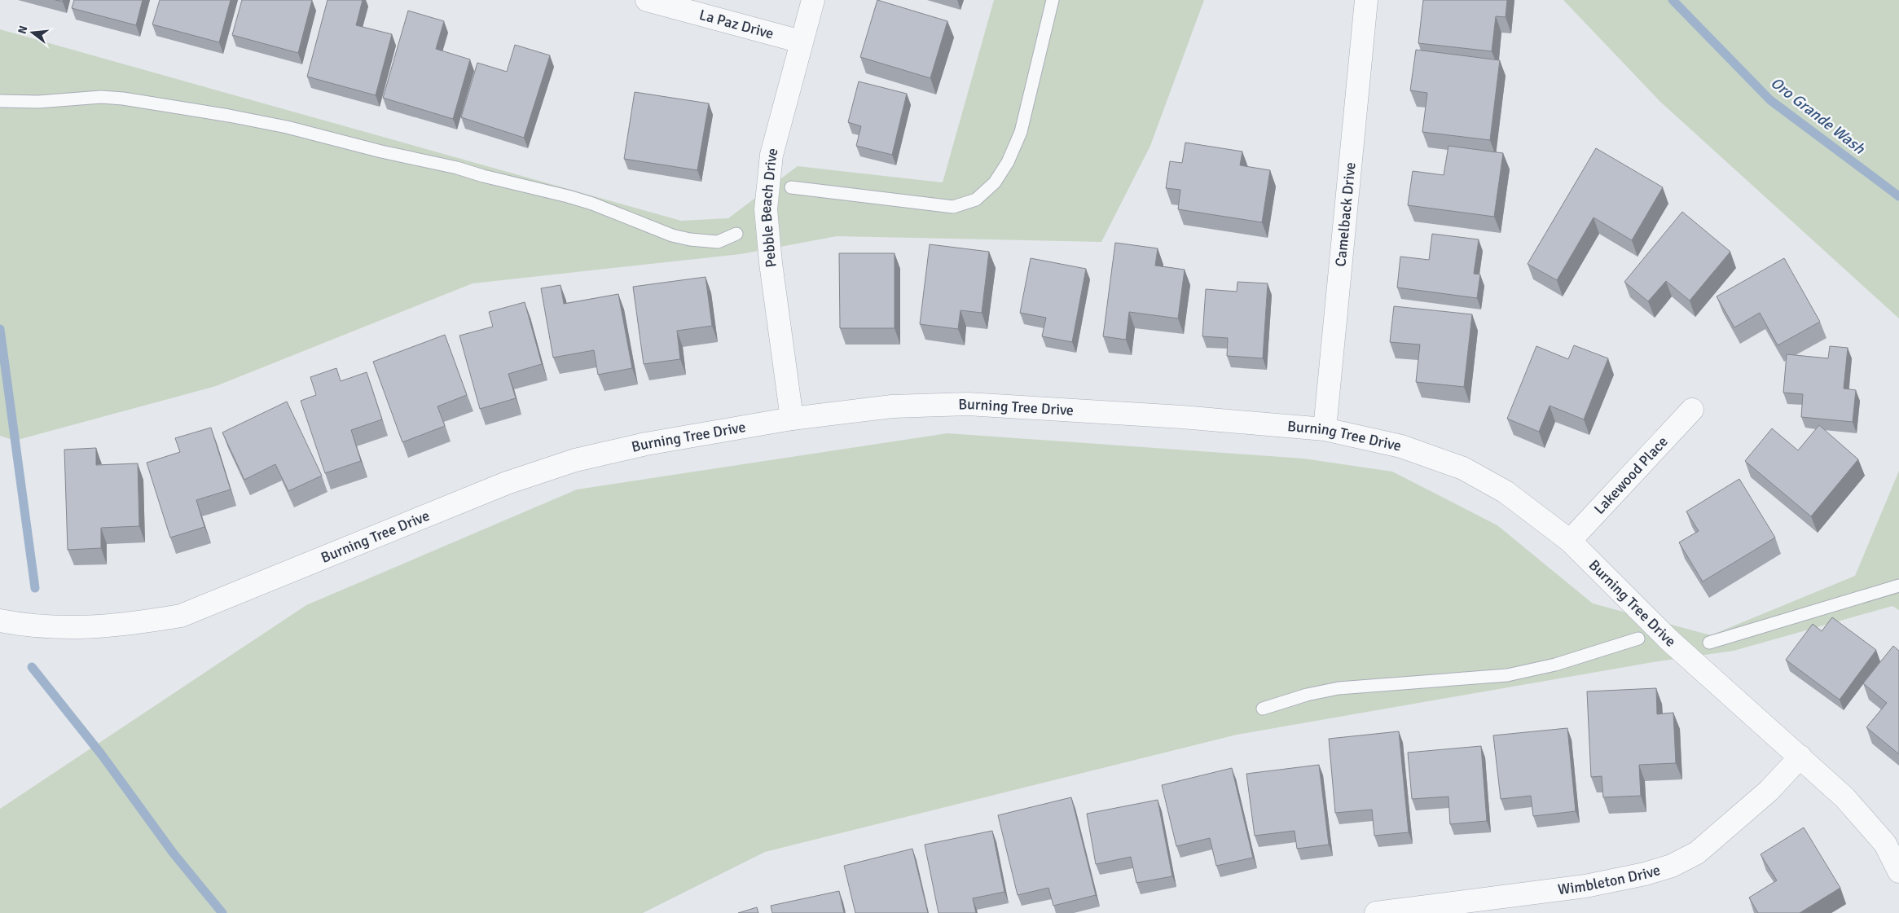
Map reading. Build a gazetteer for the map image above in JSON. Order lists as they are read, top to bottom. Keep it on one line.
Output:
{"streets":{"street":["La Paz Drive","Pebble Beach Drive","Camelback Drive","Burning Tree Drive","Lakewood Place","Wimbleton Drive"]},"crossings":[["La Paz Drive","Pebble Beach Drive"],["Pebble Beach Drive","Burning Tree Drive"],["Camelback Drive","Burning Tree Drive"],["Burning Tree Drive","Lakewood Place"],["Burning Tree Drive","Wimbleton Drive"]],"water":["Oro Grande Wash"],"north":"left"}
